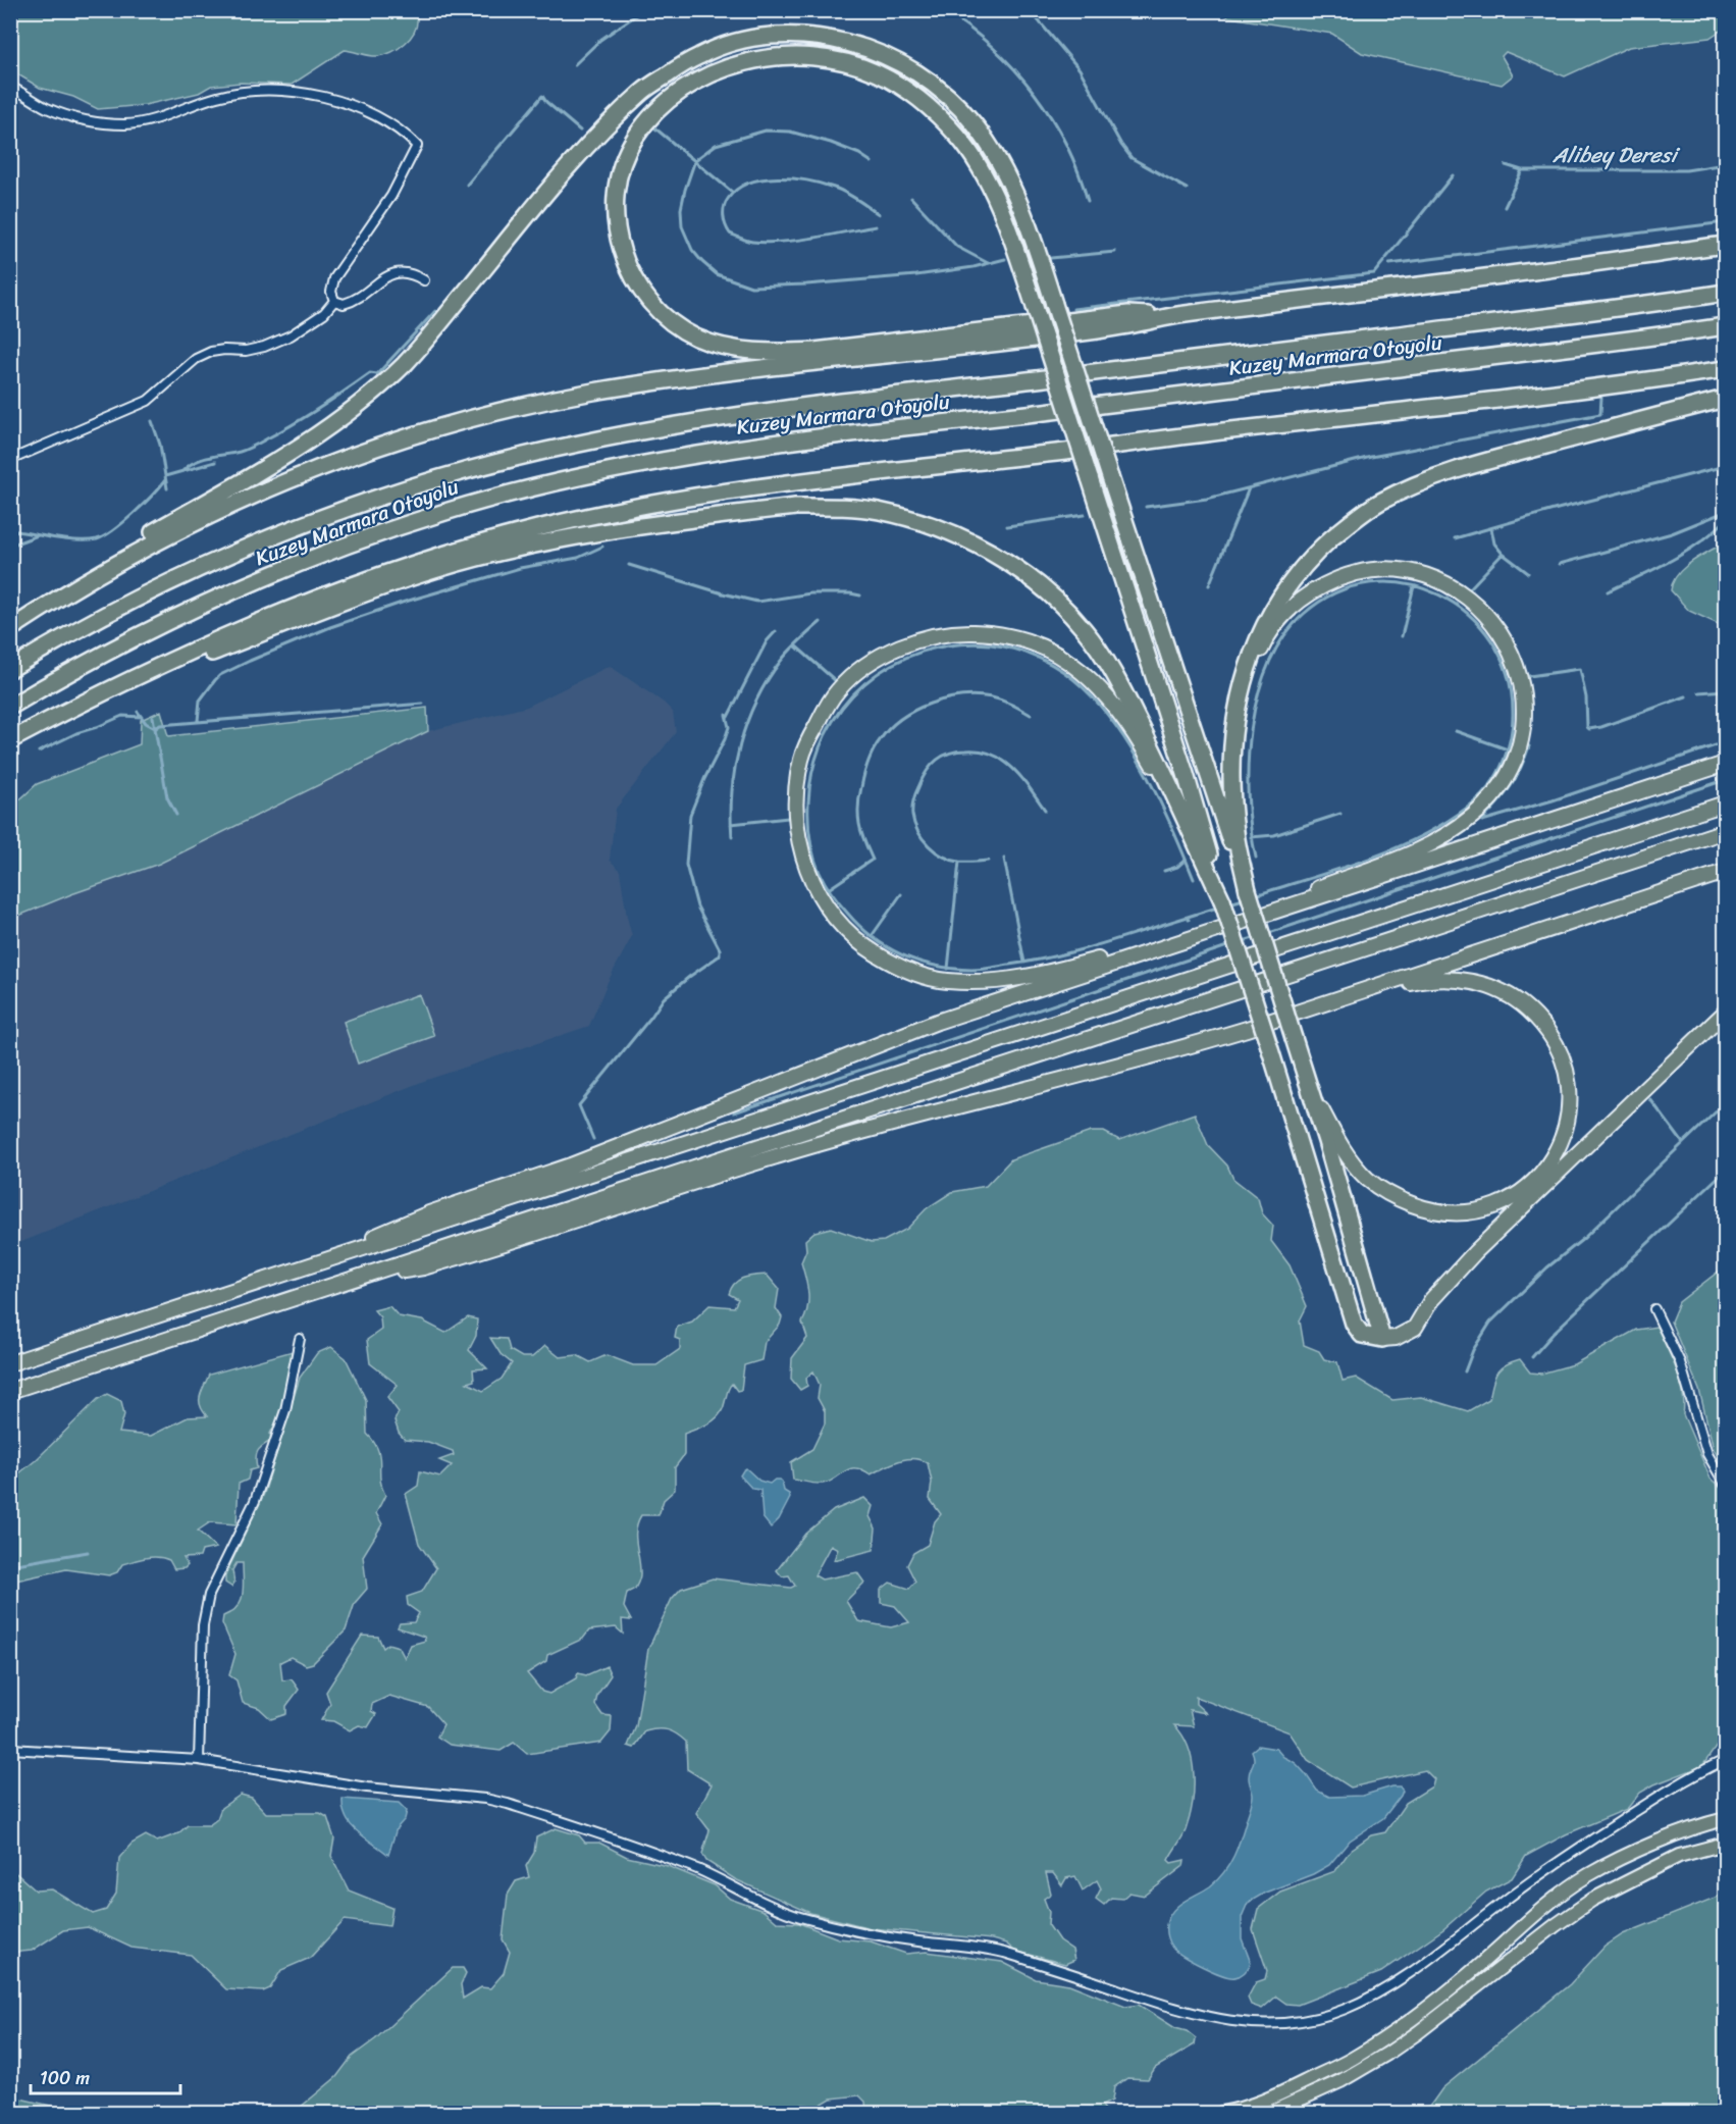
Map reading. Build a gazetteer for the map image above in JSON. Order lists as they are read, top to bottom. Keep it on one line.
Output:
{"streets":{"highway":["Kuzey Marmara Otoyolu"]},"water":["Alibey Deresi"],"scale_bar":"100 m"}
